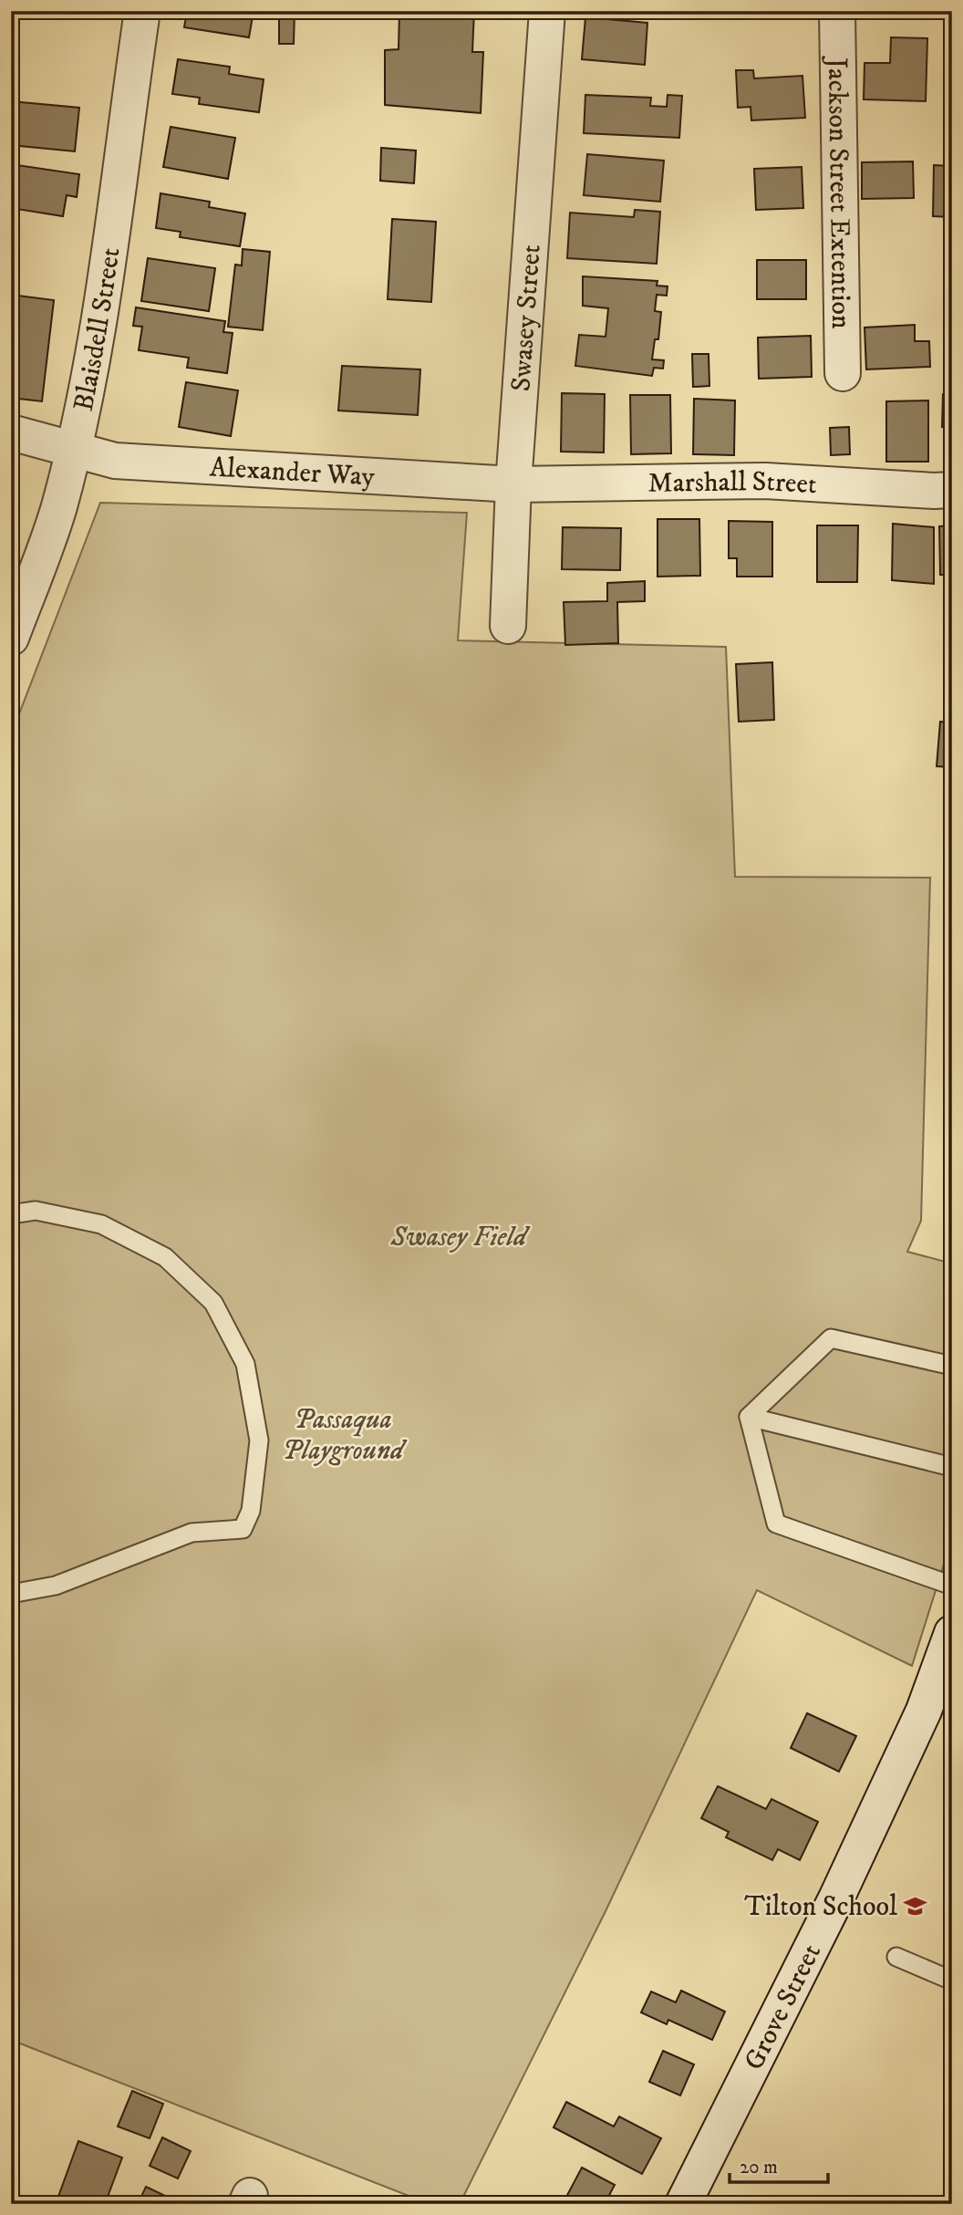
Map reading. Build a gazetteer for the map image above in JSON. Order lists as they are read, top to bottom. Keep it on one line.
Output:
{"streets":{"street":["Jackson Street Extention","Swasey Street","Blaisdell Street","Alexander Way","Marshall Street","Grove Street"]},"crossings":[["Swasey Street","Alexander Way"],["Swasey Street","Marshall Street"],["Blaisdell Street","Alexander Way"],["Alexander Way","Marshall Street"]],"parks":["Swasey Field","Passaqua Playground"],"places":{"school or university":["Tilton School"]},"scale_bar":"20 m"}
